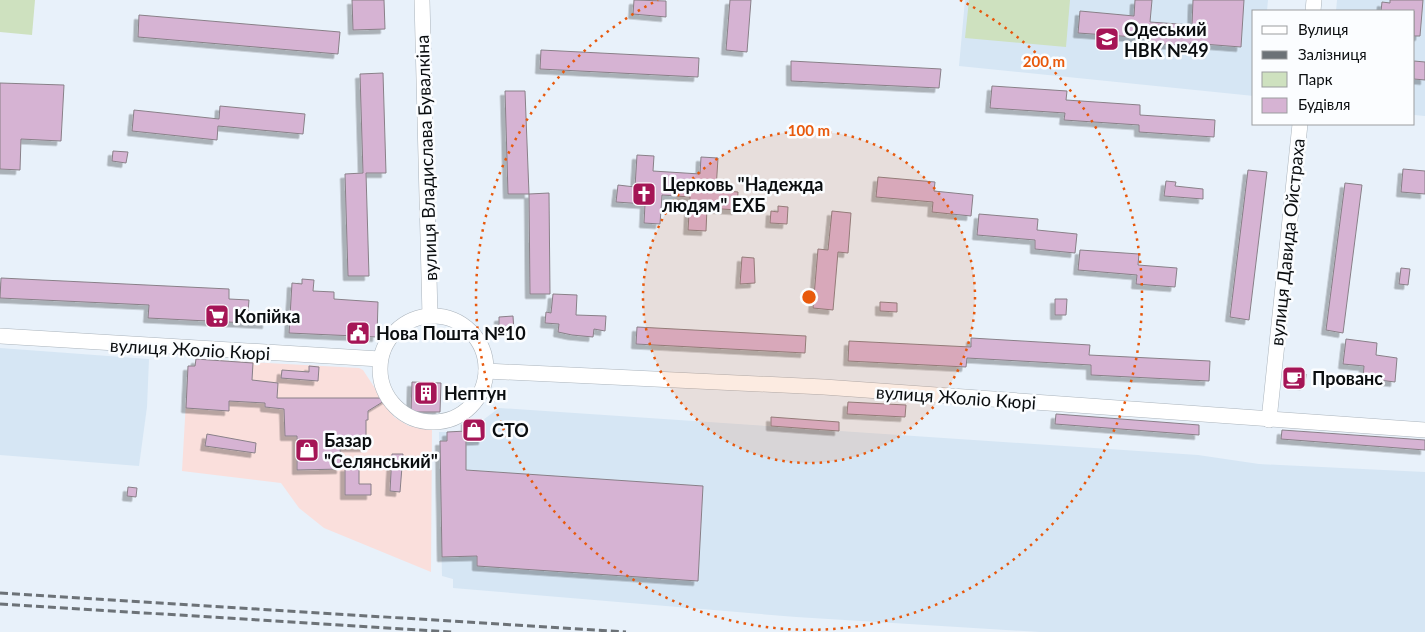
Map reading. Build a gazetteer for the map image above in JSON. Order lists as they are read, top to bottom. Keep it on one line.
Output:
{"streets":{"street":["вулиця Владислава Бувалкіна","вулиця Давида Ойстраха","вулиця Жоліо Кюрі"]},"crossings":[["вулиця Владислава Бувалкіна","вулиця Жоліо Кюрі"],["вулиця Давида Ойстраха","вулиця Жоліо Кюрі"]],"places":{"school or university":["Одеський НВК №49"],"church":["Церковь \"Надежда людям\" ЕХБ"],"supermarket":["Копійка"],"public building":["Нова Пошта №10"],"cafe":["Прованс"],"building":["Нептун"],"shop":["СТО","Базар \"Селянський\""]},"legend":["Вулиця","Залізниця","Парк","Будівля"],"rings":["200 m","100 m"]}
